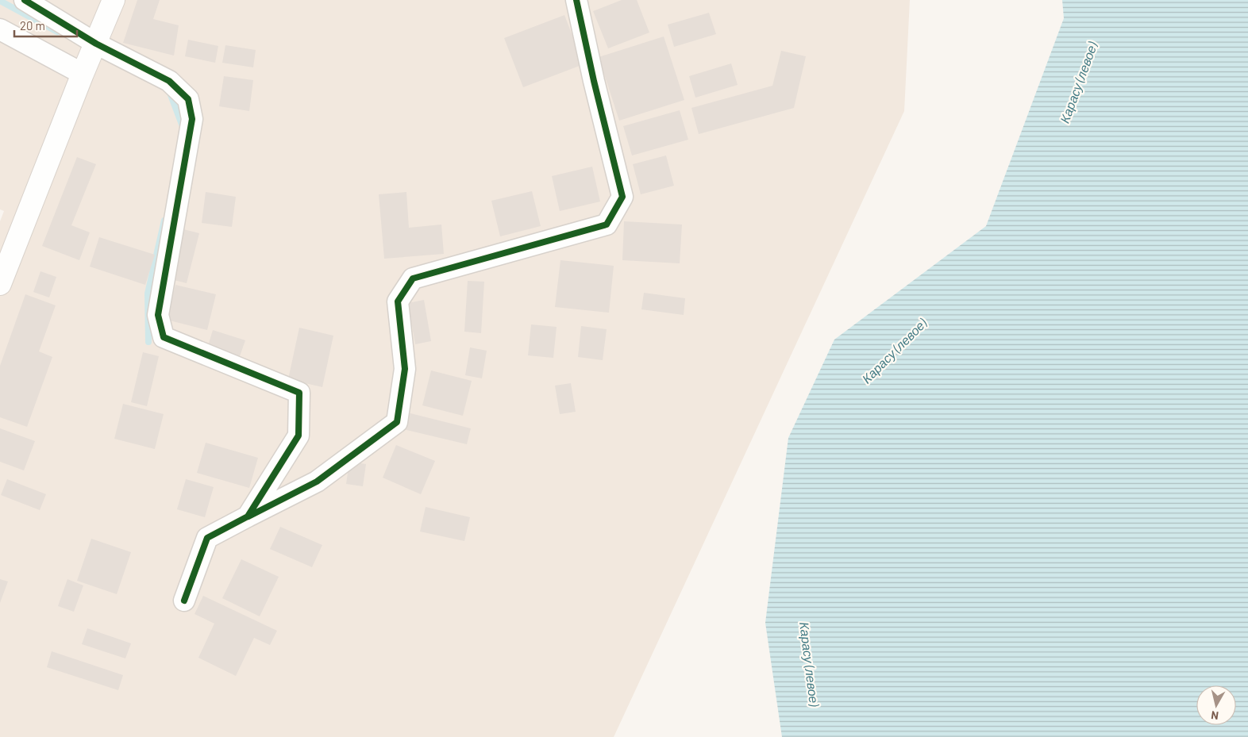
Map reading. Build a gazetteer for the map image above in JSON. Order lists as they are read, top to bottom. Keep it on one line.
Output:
{"water":["Карасу (левое)"],"scale_bar":"20 m","north":"bottom"}
